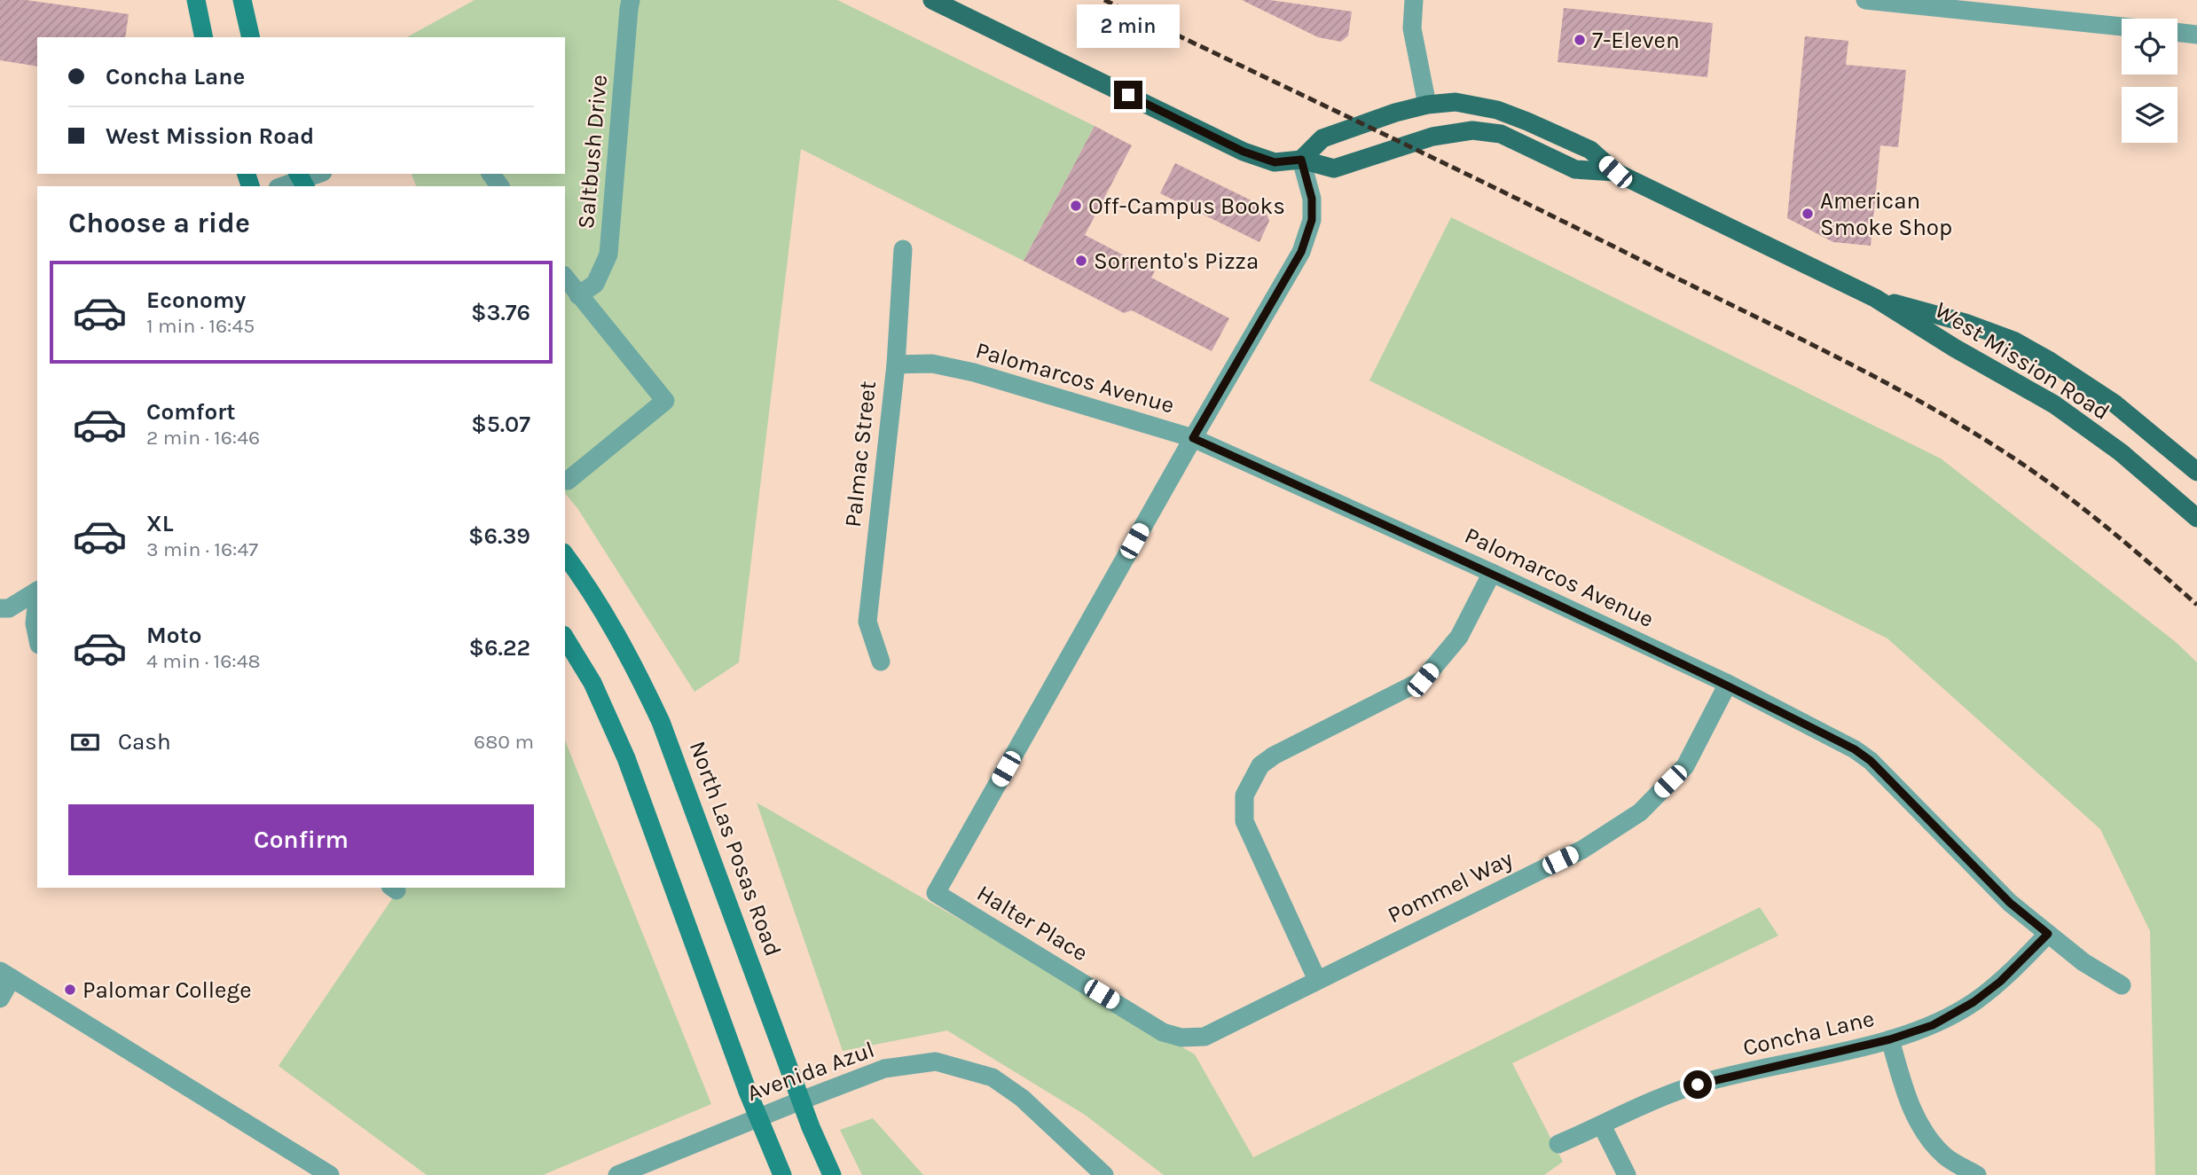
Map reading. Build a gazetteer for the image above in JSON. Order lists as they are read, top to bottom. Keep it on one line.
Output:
{"streets":{"main road":["West Mission Road","North Las Posas Road"],"street":["Saltbush Drive","Palomarcos Avenue","Palmac Street","Pommel Way","Halter Place","Concha Lane","Avenida Azul"]},"crossings":[["Palomarcos Avenue","Palmac Street"],["Palomarcos Avenue","Pommel Way"],["Palomarcos Avenue","Halter Place"],["Palomarcos Avenue","Concha Lane"],["North Las Posas Road","Avenida Azul"],["Pommel Way","Halter Place"]],"places":["7-Eleven","Off-Campus Books","American Smoke Shop","Sorrento's Pizza","Palomar College"],"page":{"bubble":"2 min","banner":["Concha Lane","West Mission Road"],"heading":"Choose a ride","list":[{"name":"Economy","note":"1 min · 16:45","value":"$3.76"},{"name":"Comfort","note":"2 min · 16:46","value":"$5.07"},{"name":"XL","note":"3 min · 16:47","value":"$6.39"},{"name":"Moto","note":"4 min · 16:48","value":"$6.22"}],"pay":["Cash","680 m"],"buttons":"Confirm"}}
